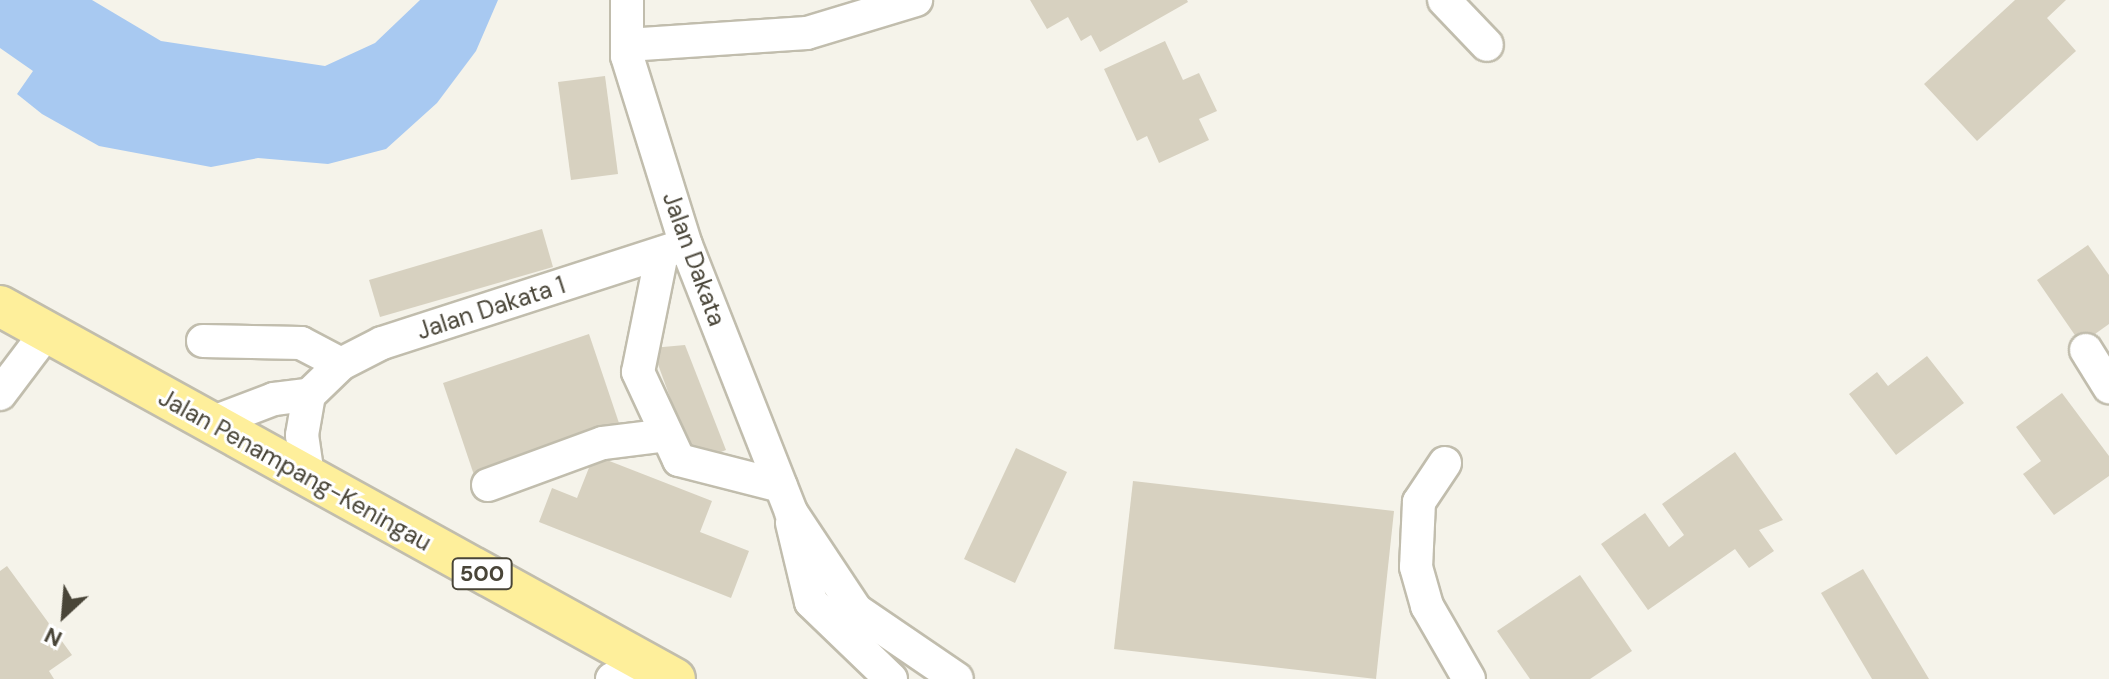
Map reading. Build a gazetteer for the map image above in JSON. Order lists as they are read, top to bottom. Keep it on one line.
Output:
{"streets":{"main road":["Jalan Penampang-Keningau","500"],"street":["Jalan Dakata","Jalan Dakata 1"]},"crossings":[["Jalan Dakata","Jalan Dakata 1"]],"north":"bottom left"}
